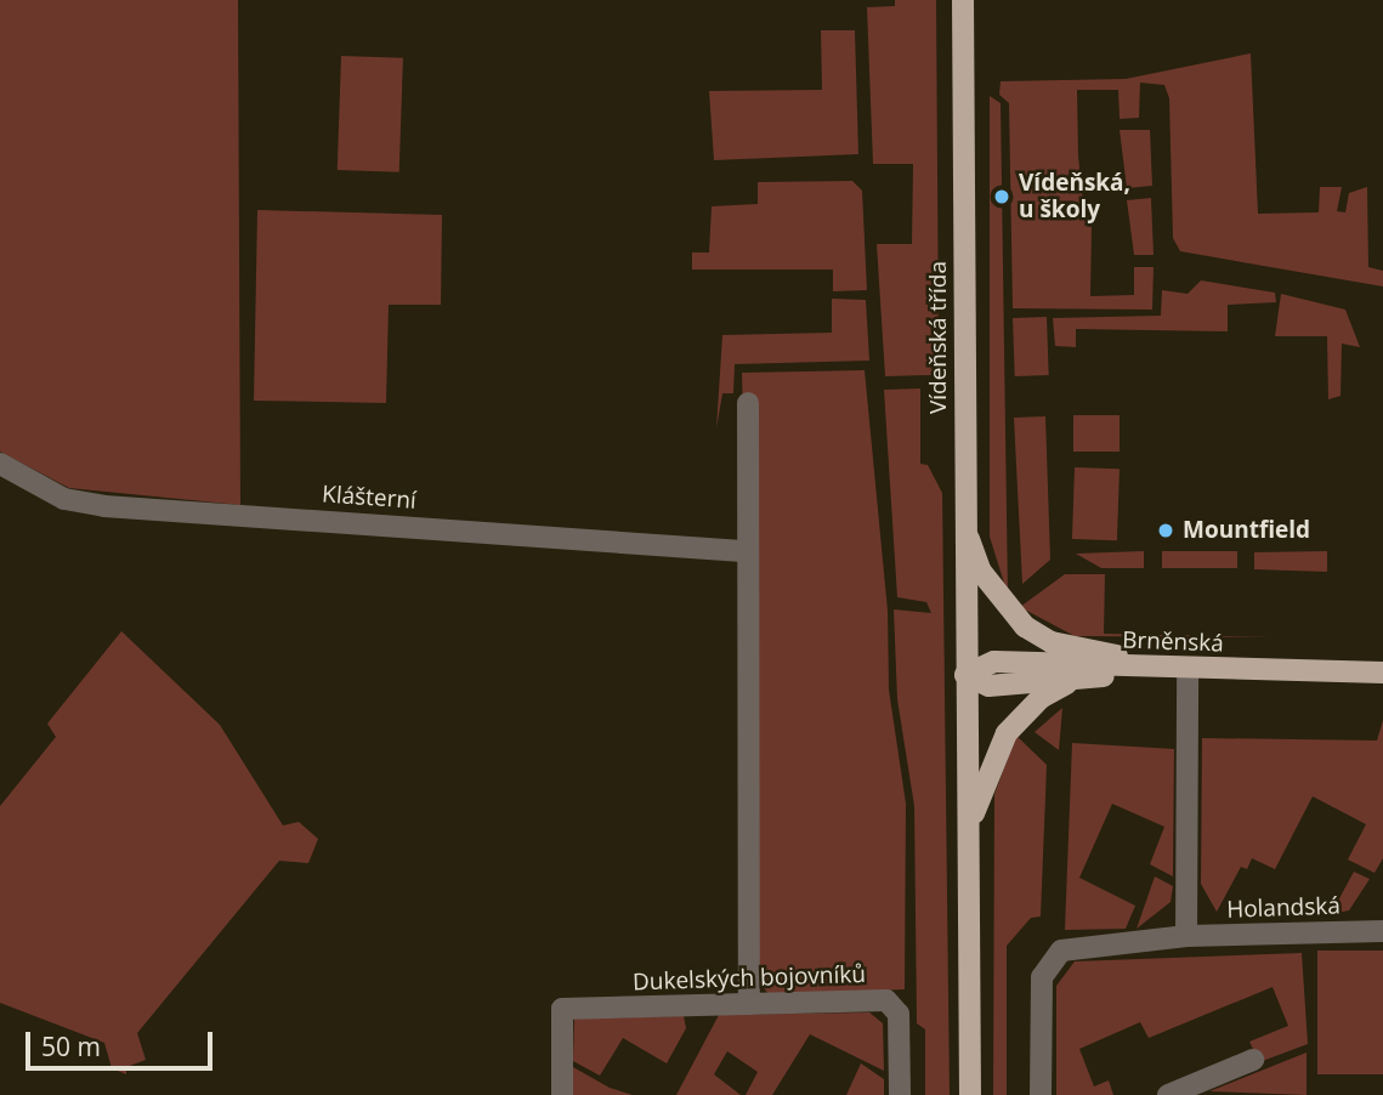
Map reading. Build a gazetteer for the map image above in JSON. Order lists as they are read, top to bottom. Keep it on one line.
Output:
{"streets":{"main road":["Vídeňská třída","Brněnská"],"street":["Klášterní","Holandská","Dukelských bojovníků"]},"crossings":[["Vídeňská třída","Brněnská"]],"places":["Vídeňská, u školy","Mountfield"],"scale_bar":"50 m"}
